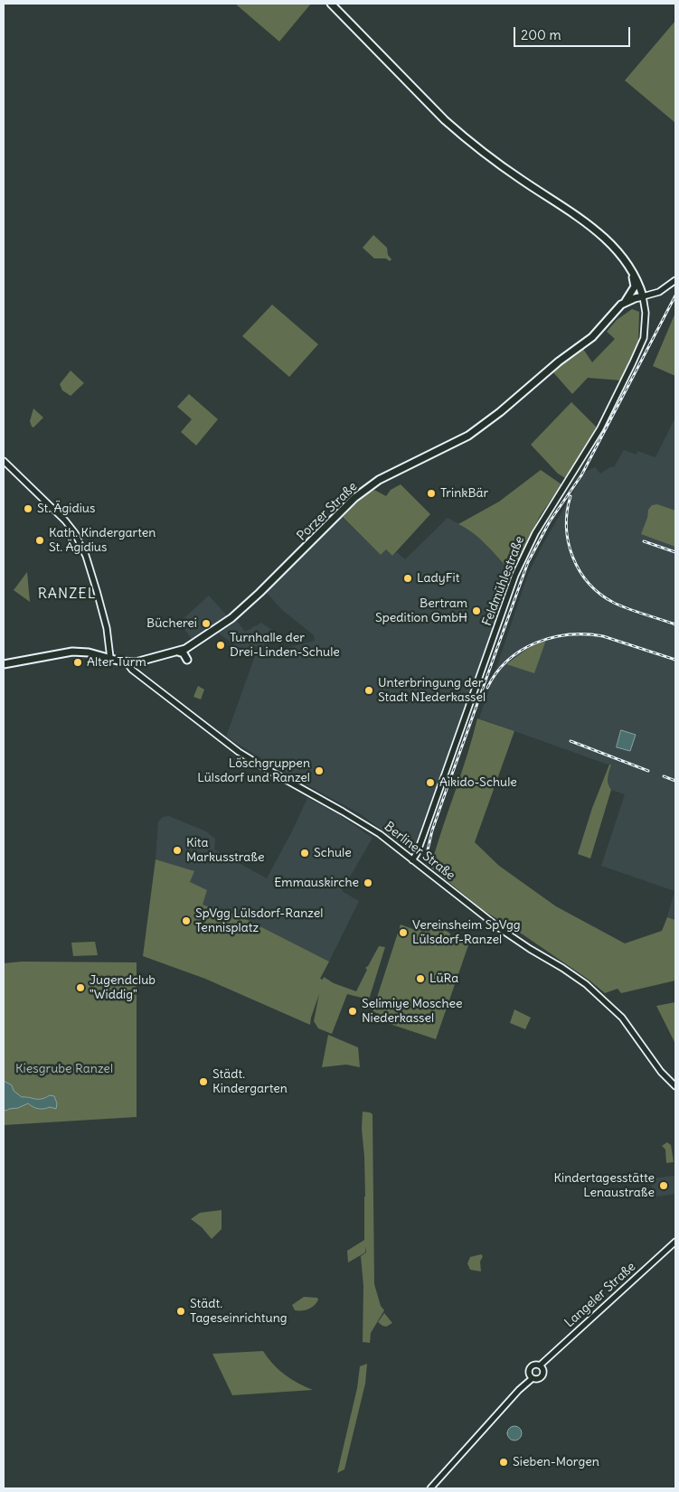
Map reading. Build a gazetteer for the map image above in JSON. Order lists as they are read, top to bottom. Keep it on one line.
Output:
{"streets":{"main road":["Porzer Straße"],"street":["Feldmühlestraße","Berliner Straße","Langeler Straße"]},"crossings":[["Porzer Straße","Feldmühlestraße"],["Porzer Straße","Berliner Straße"],["Feldmühlestraße","Berliner Straße"]],"districts":["RANZEL"],"parks":["Kiesgrube Ranzel"],"places":["TrinkBär","St. Ägidius","Kath. Kindergarten St. Ägidius","LadyFit","Bertram Spedition GmbH","Bücherei","Turnhalle der Drei-Linden-Schule","Alter Turm","Unterbringung der Stadt NIederkassel","Löschgruppen Lülsdorf und Ranzel","Aikido-Schule","Kita Markusstraße","Schule","Emmauskirche","SpVgg Lülsdorf-Ranzel Tennisplatz","Vereinsheim SpVgg Lülsdorf-Ranzel","LüRa","Jugendclub \"Widdig\"","Selimiye Moschee Niederkassel","Städt. Kindergarten","Kindertagesstätte Lenaustraße","Städt. Tageseinrichtung","Sieben-Morgen"],"scale_bar":"200 m"}
